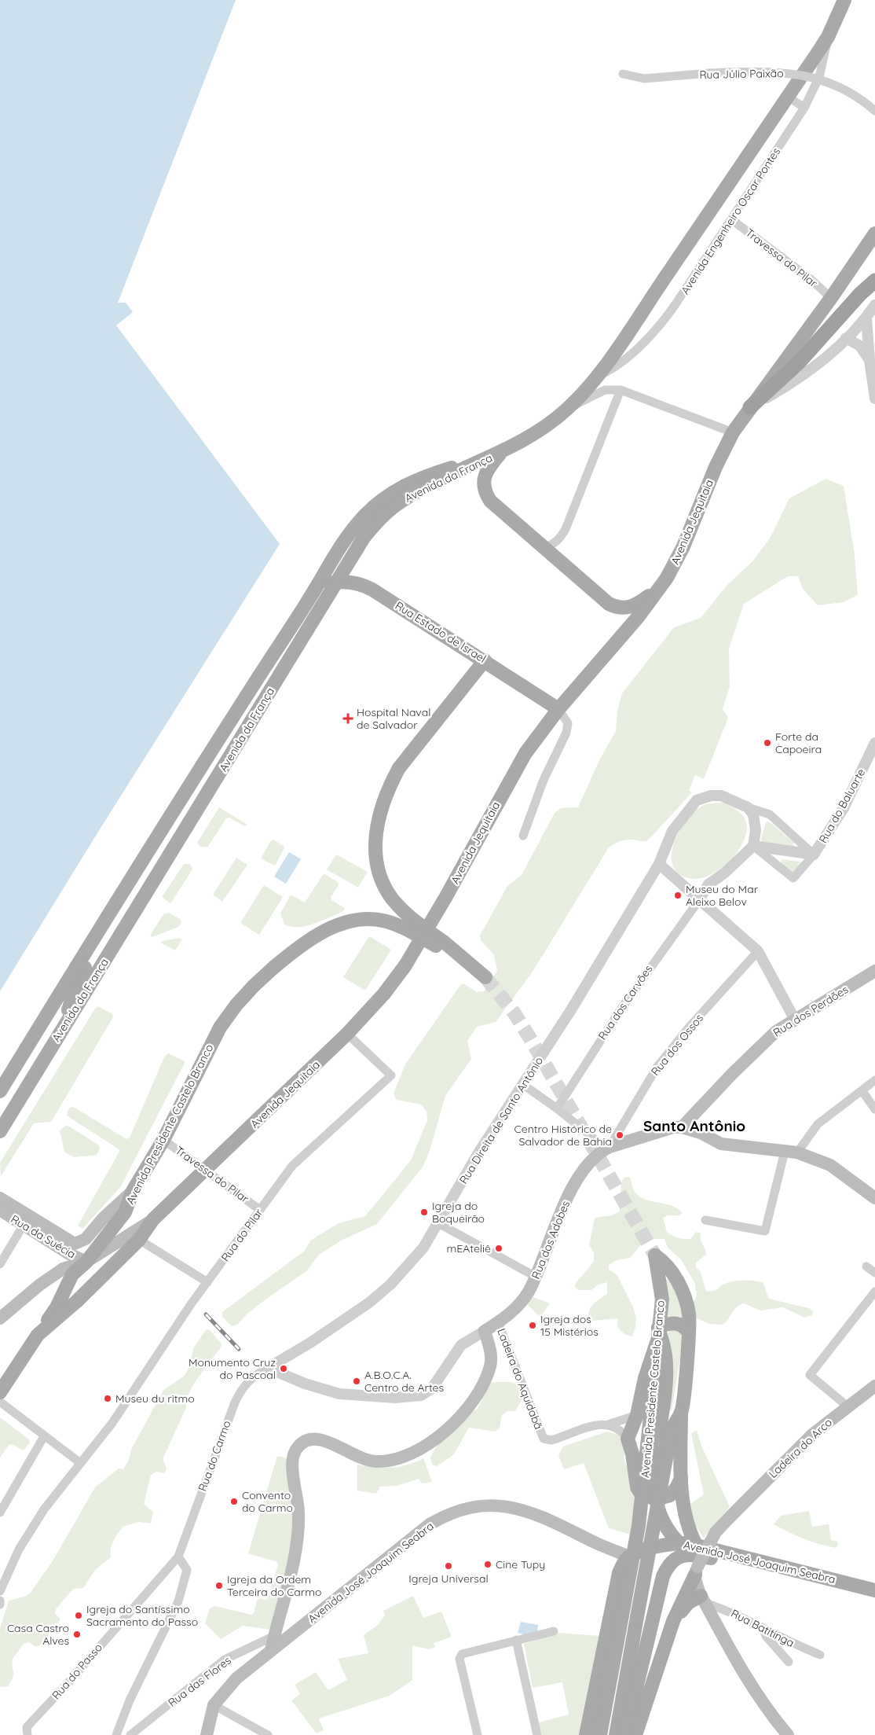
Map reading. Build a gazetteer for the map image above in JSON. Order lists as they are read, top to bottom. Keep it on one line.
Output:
{"streets":{"main road":["Avenida Engenheiro Oscar Pontes","Avenida da França","Avenida Jequitaia","Rua Estado de Israel","Rua dos Perdões","Avenida Presidente Castelo Branco","Rua da Suécia","Rua dos Adobes","Ladeira do Arco","Avenida José Joaquim Seabra"],"street":["Rua Júlio Paixão","Travessa do Pilar","Rua do Baluarte","Rua dos Carvões","Rua dos Ossos","Rua Direita de Santo Antônio","Rua do Pilar","Ladeira do Aquidabã","Rua do Carmo","Rua Batitinga","Rua do Passo","Rua das Flores"]},"crossings":[["Avenida Engenheiro Oscar Pontes","Travessa do Pilar"],["Avenida Engenheiro Oscar Pontes","Avenida da França"],["Travessa do Pilar","Avenida Jequitaia"],["Travessa do Pilar","Avenida Presidente Castelo Branco"],["Travessa do Pilar","Rua do Pilar"],["Avenida da França","Rua Estado de Israel"],["Avenida Jequitaia","Rua Estado de Israel"],["Avenida Jequitaia","Avenida Presidente Castelo Branco"],["Avenida Jequitaia","Rua do Pilar"],["Rua Estado de Israel","Avenida Presidente Castelo Branco"],["Rua dos Perdões","Rua dos Adobes"],["Rua dos Ossos","Rua dos Adobes"],["Rua Direita de Santo Antônio","Rua do Carmo"],["Avenida Presidente Castelo Branco","Rua da Suécia"],["Rua dos Adobes","Ladeira do Aquidabã"],["Ladeira do Arco","Avenida José Joaquim Seabra"],["Rua do Carmo","Rua do Passo"]],"districts":["Santo Antônio"],"places":{"health":["Hospital Naval de Salvador"],"other":["Forte da Capoeira","Museu do Mar Aleixo Belov","Centro Histórico de Salvador de Bahia","Igreja do Boqueirão","mEAteliê","Igreja dos 15 Mistérios","Monumento Cruz do Pascoal","A.B.O.C.A. Centro de Artes","Museu du ritmo","Convento do Carmo","Cine Tupy","Igreja Universal","Igreja da Ordem Terceira do Carmo","Igreja do Santíssimo Sacramento do Passo","Casa Castro Alves"]}}
